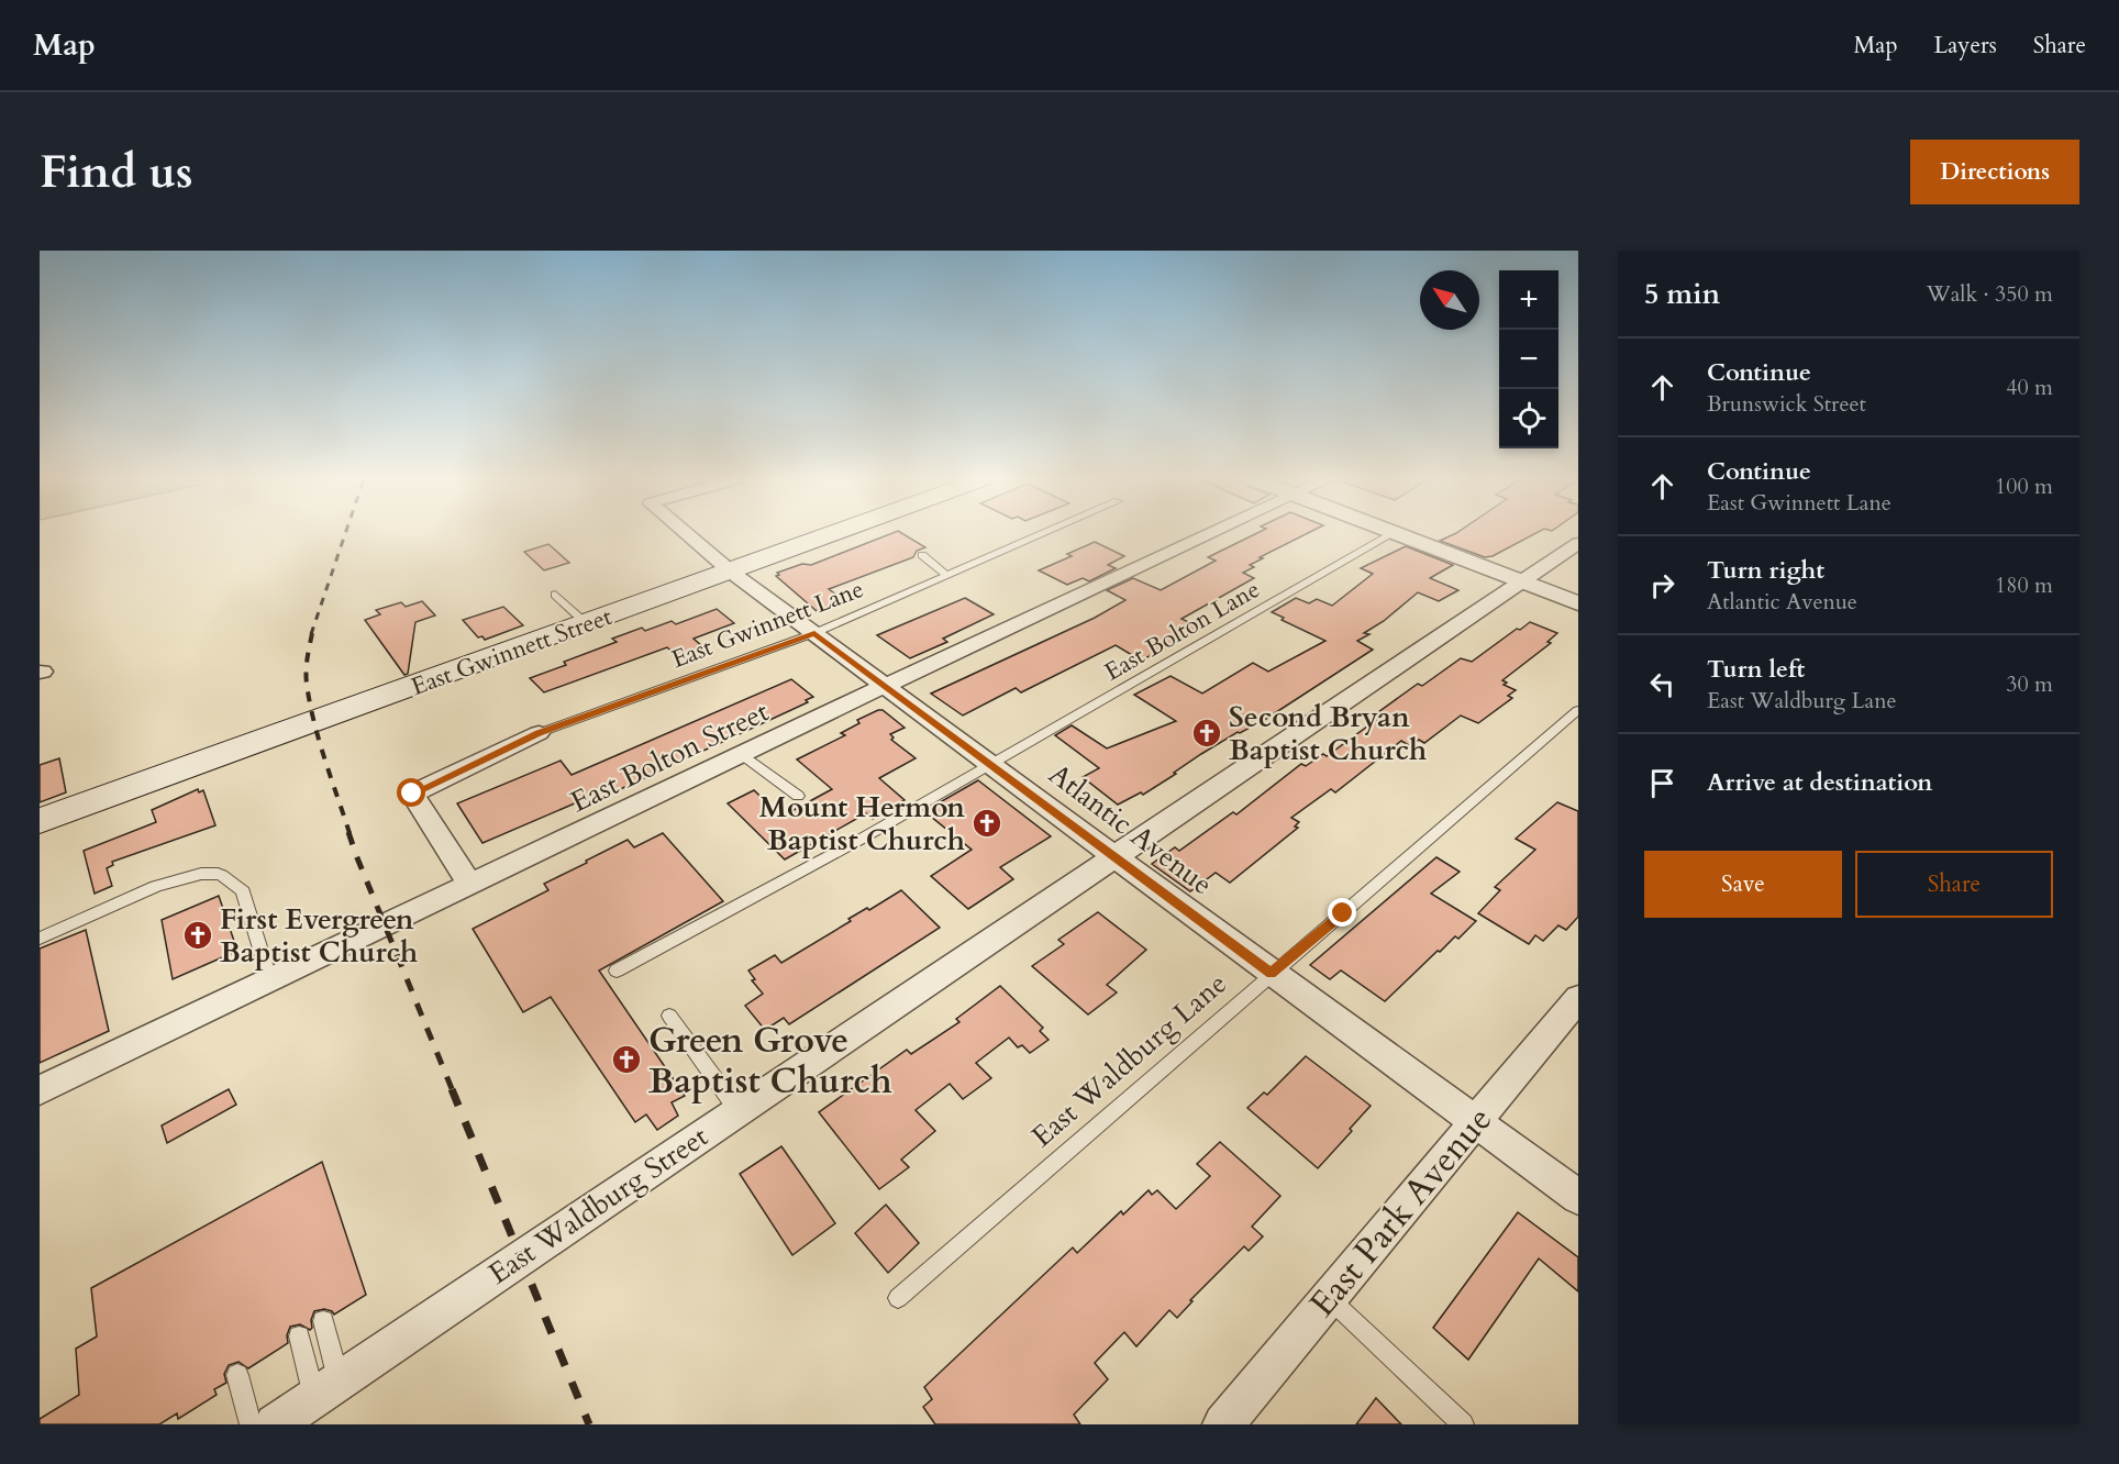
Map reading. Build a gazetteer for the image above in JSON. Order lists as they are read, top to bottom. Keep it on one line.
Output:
{"streets":{"main road":["East Gwinnett Street"],"street":["East Bolton Street","Atlantic Avenue","East Waldburg Street","East Park Avenue"],"lane":["East Gwinnett Lane","East Bolton Lane","East Waldburg Lane"]},"crossings":[["East Gwinnett Lane","Atlantic Avenue"],["East Bolton Lane","Atlantic Avenue"],["East Gwinnett Street","Atlantic Avenue"],["East Bolton Street","Atlantic Avenue"],["Atlantic Avenue","East Waldburg Lane"],["Atlantic Avenue","East Waldburg Street"],["Atlantic Avenue","East Park Avenue"]],"places":{"church":["Second Bryan Baptist Church","Mount Hermon Baptist Church","First Evergreen Baptist Church","Green Grove Baptist Church"]},"north":"top left","page":{"header":"Map","nav":["Map","Layers","Share"],"buttons":["Directions",["Save","Share"]],"title":"Find us","heading":["5 min","Walk · 350 m"],"map_buttons":["+","−"],"list":[["Continue","Brunswick Street","40 m"],["Continue","East Gwinnett Lane","100 m"],["Turn right","Atlantic Avenue","180 m"],["Turn left","East Waldburg Lane","30 m"],"Arrive at destination"]}}
